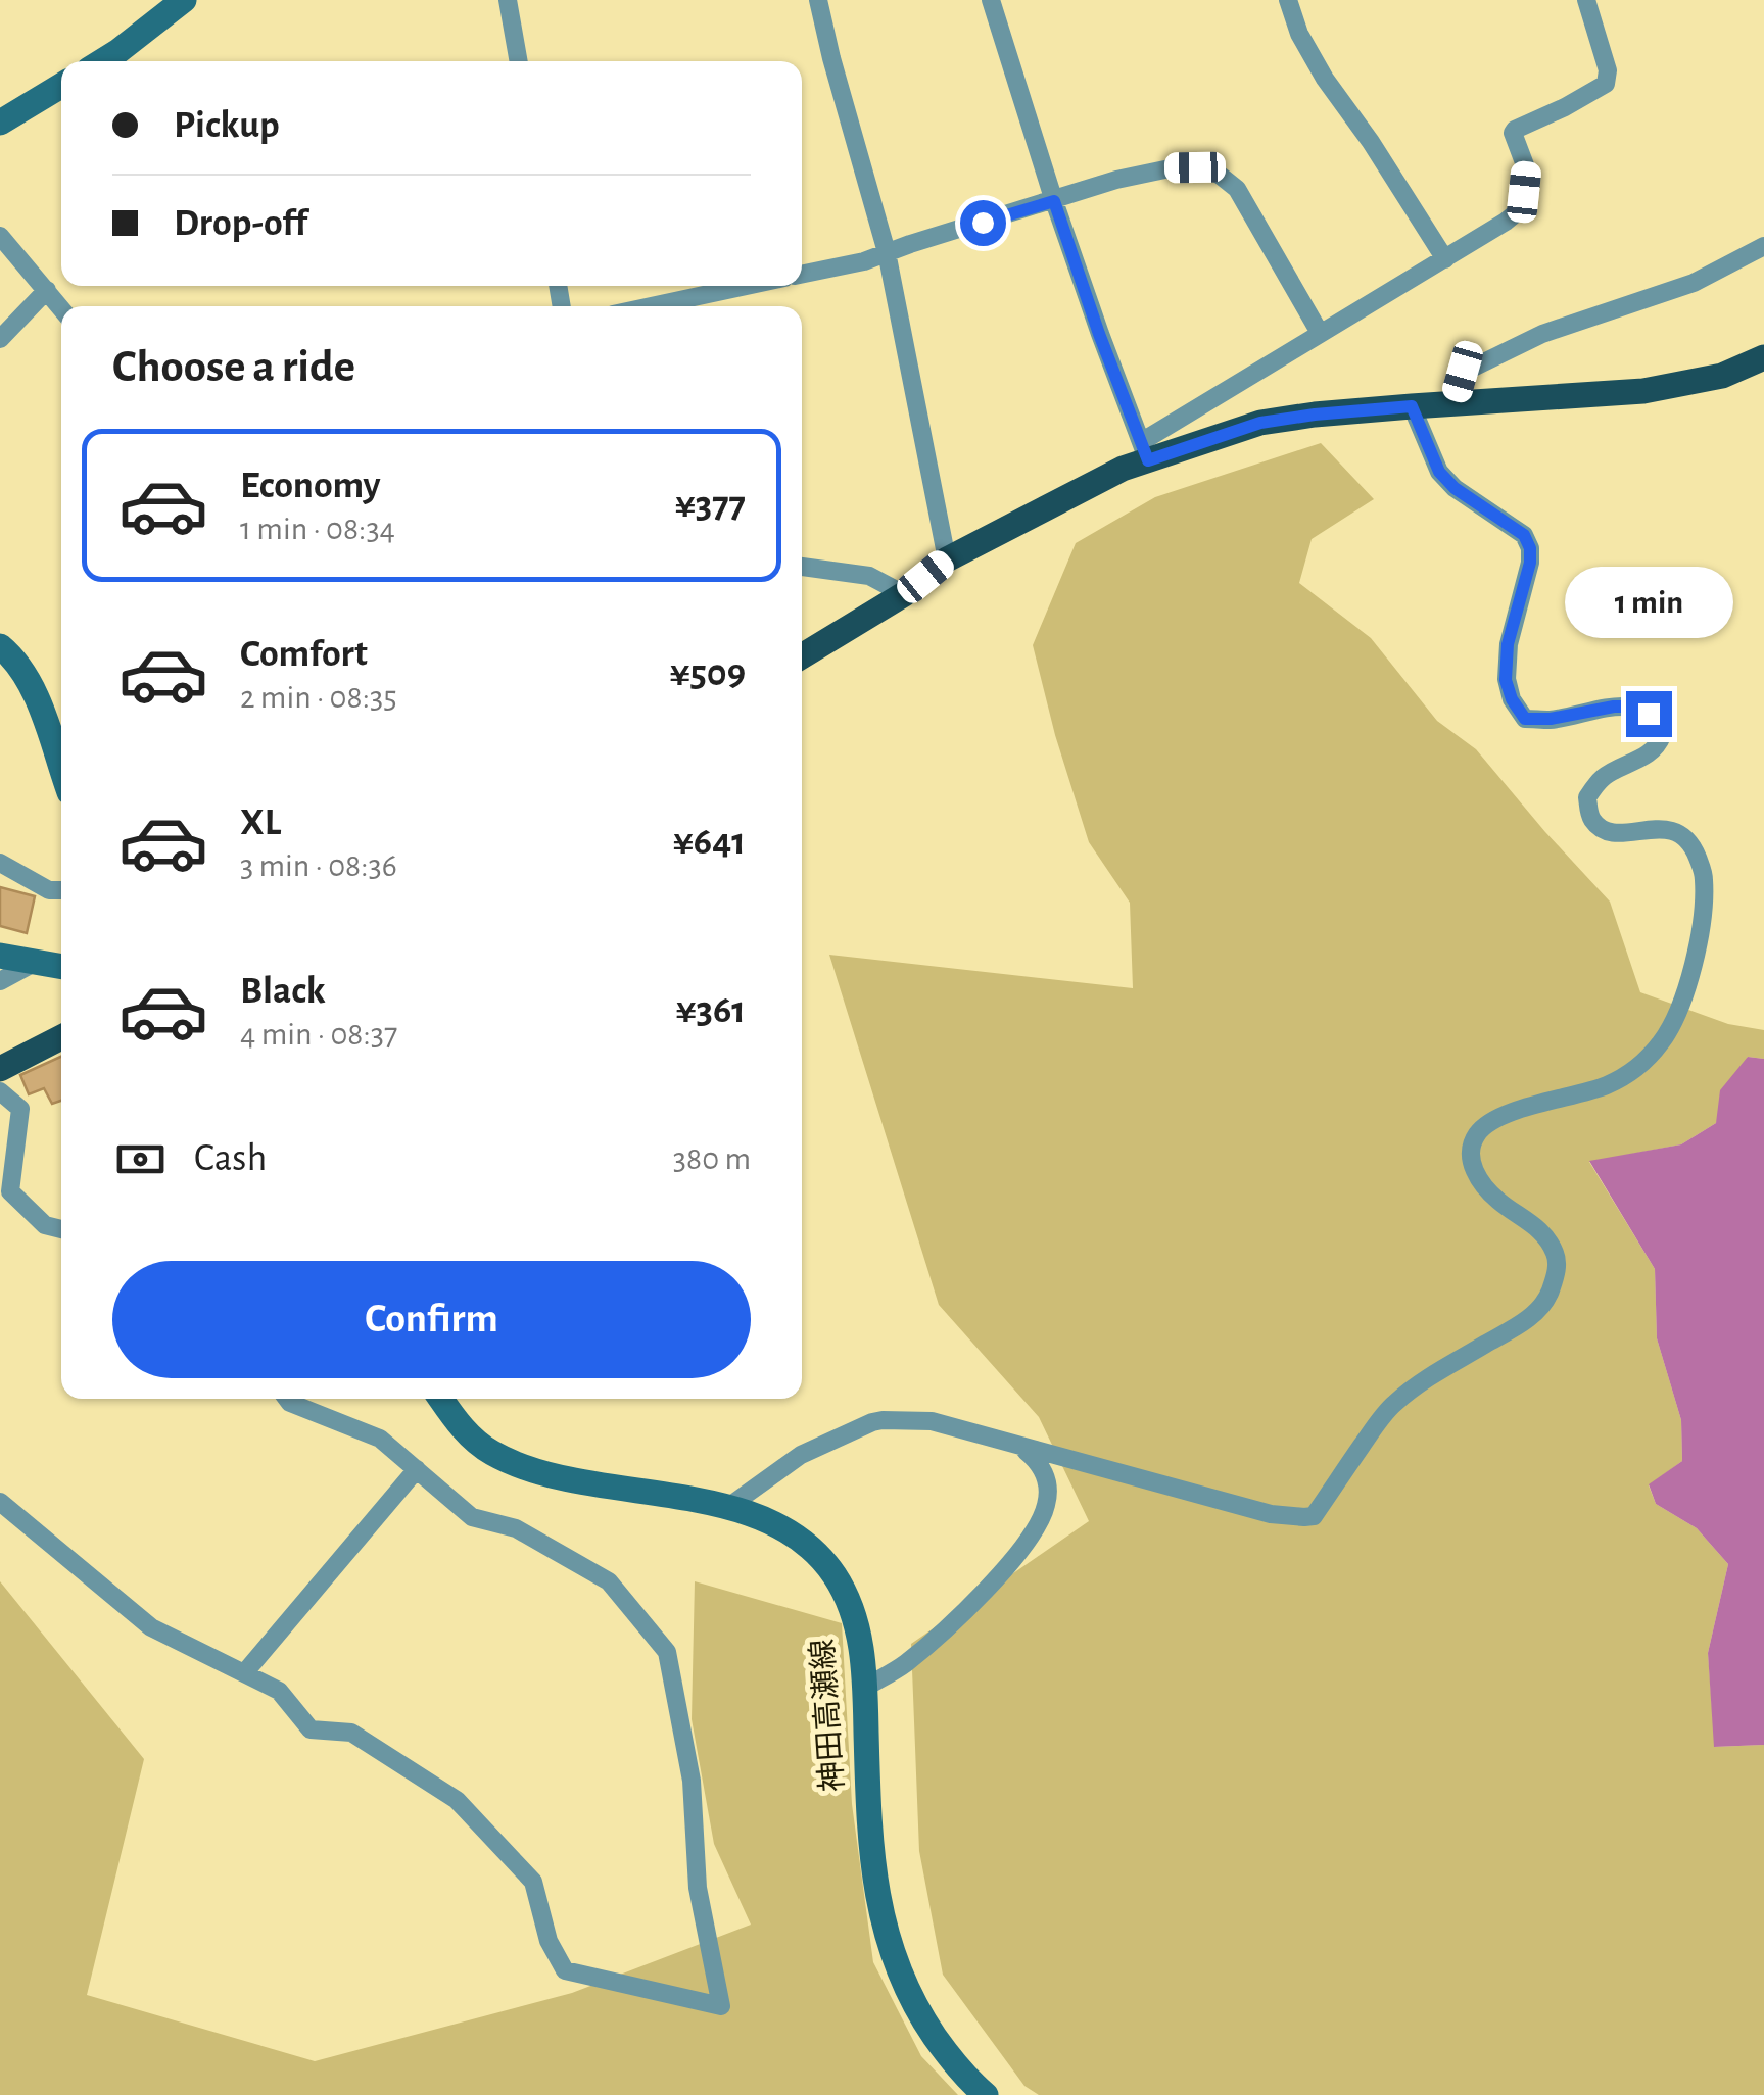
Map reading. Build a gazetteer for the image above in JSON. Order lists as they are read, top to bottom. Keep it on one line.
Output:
{"streets":{"main road":["神田高瀬線"]},"page":{"banner":["Pickup","Drop-off"],"heading":"Choose a ride","list":[{"name":"Economy","note":"1 min · 08:34","value":"¥377"},{"name":"Comfort","note":"2 min · 08:35","value":"¥509"},{"name":"XL","note":"3 min · 08:36","value":"¥641"},{"name":"Black","note":"4 min · 08:37","value":"¥361"}],"bubble":"1 min","pay":["Cash","380 m"],"buttons":"Confirm"}}
